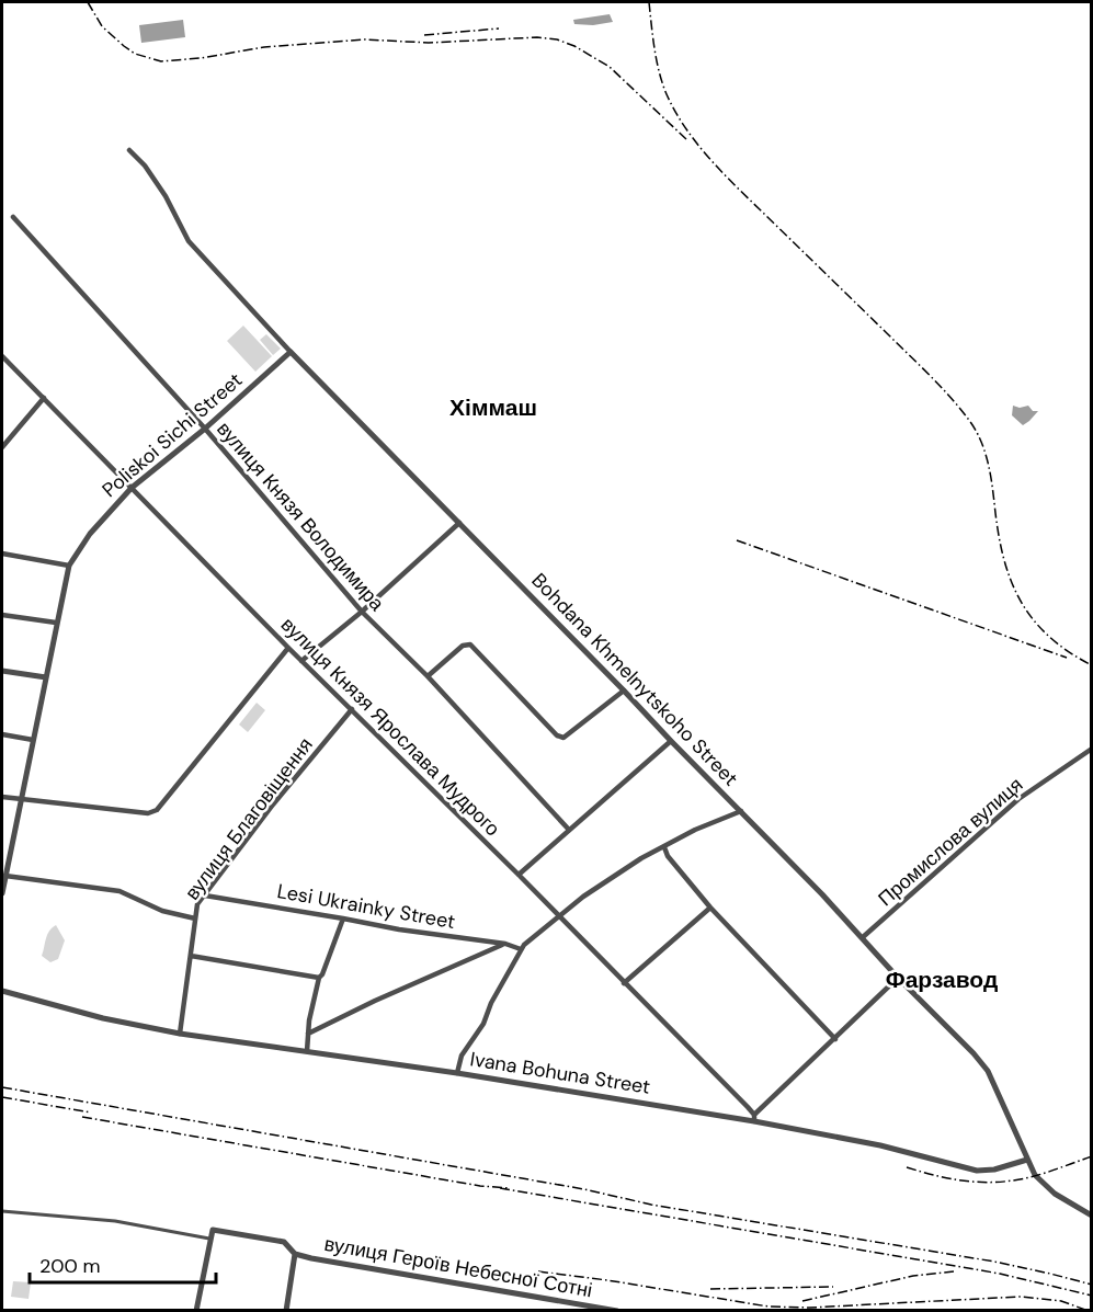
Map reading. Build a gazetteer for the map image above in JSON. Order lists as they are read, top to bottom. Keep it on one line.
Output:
{"streets":{"street":["Poliskoi Sichi Street","вулиця Князя Володимира","Bohdana Khmelnytskoho Street","вулиця Князя Ярослава Мудрого","вулиця Благовіщення","Промислова вулиця","Lesi Ukrainky Street","Ivana Bohuna Street","вулиця Героїв Небесної Сотні"]},"crossings":[["Poliskoi Sichi Street","вулиця Князя Володимира"],["Poliskoi Sichi Street","Bohdana Khmelnytskoho Street"],["Poliskoi Sichi Street","вулиця Князя Ярослава Мудрого"],["Bohdana Khmelnytskoho Street","Промислова вулиця"],["Bohdana Khmelnytskoho Street","Ivana Bohuna Street"],["вулиця Князя Ярослава Мудрого","вулиця Благовіщення"],["вулиця Князя Ярослава Мудрого","Ivana Bohuna Street"],["вулиця Благовіщення","Lesi Ukrainky Street"],["вулиця Благовіщення","Ivana Bohuna Street"]],"districts":["Хіммаш","Фарзавод"],"scale_bar":"200 m"}
